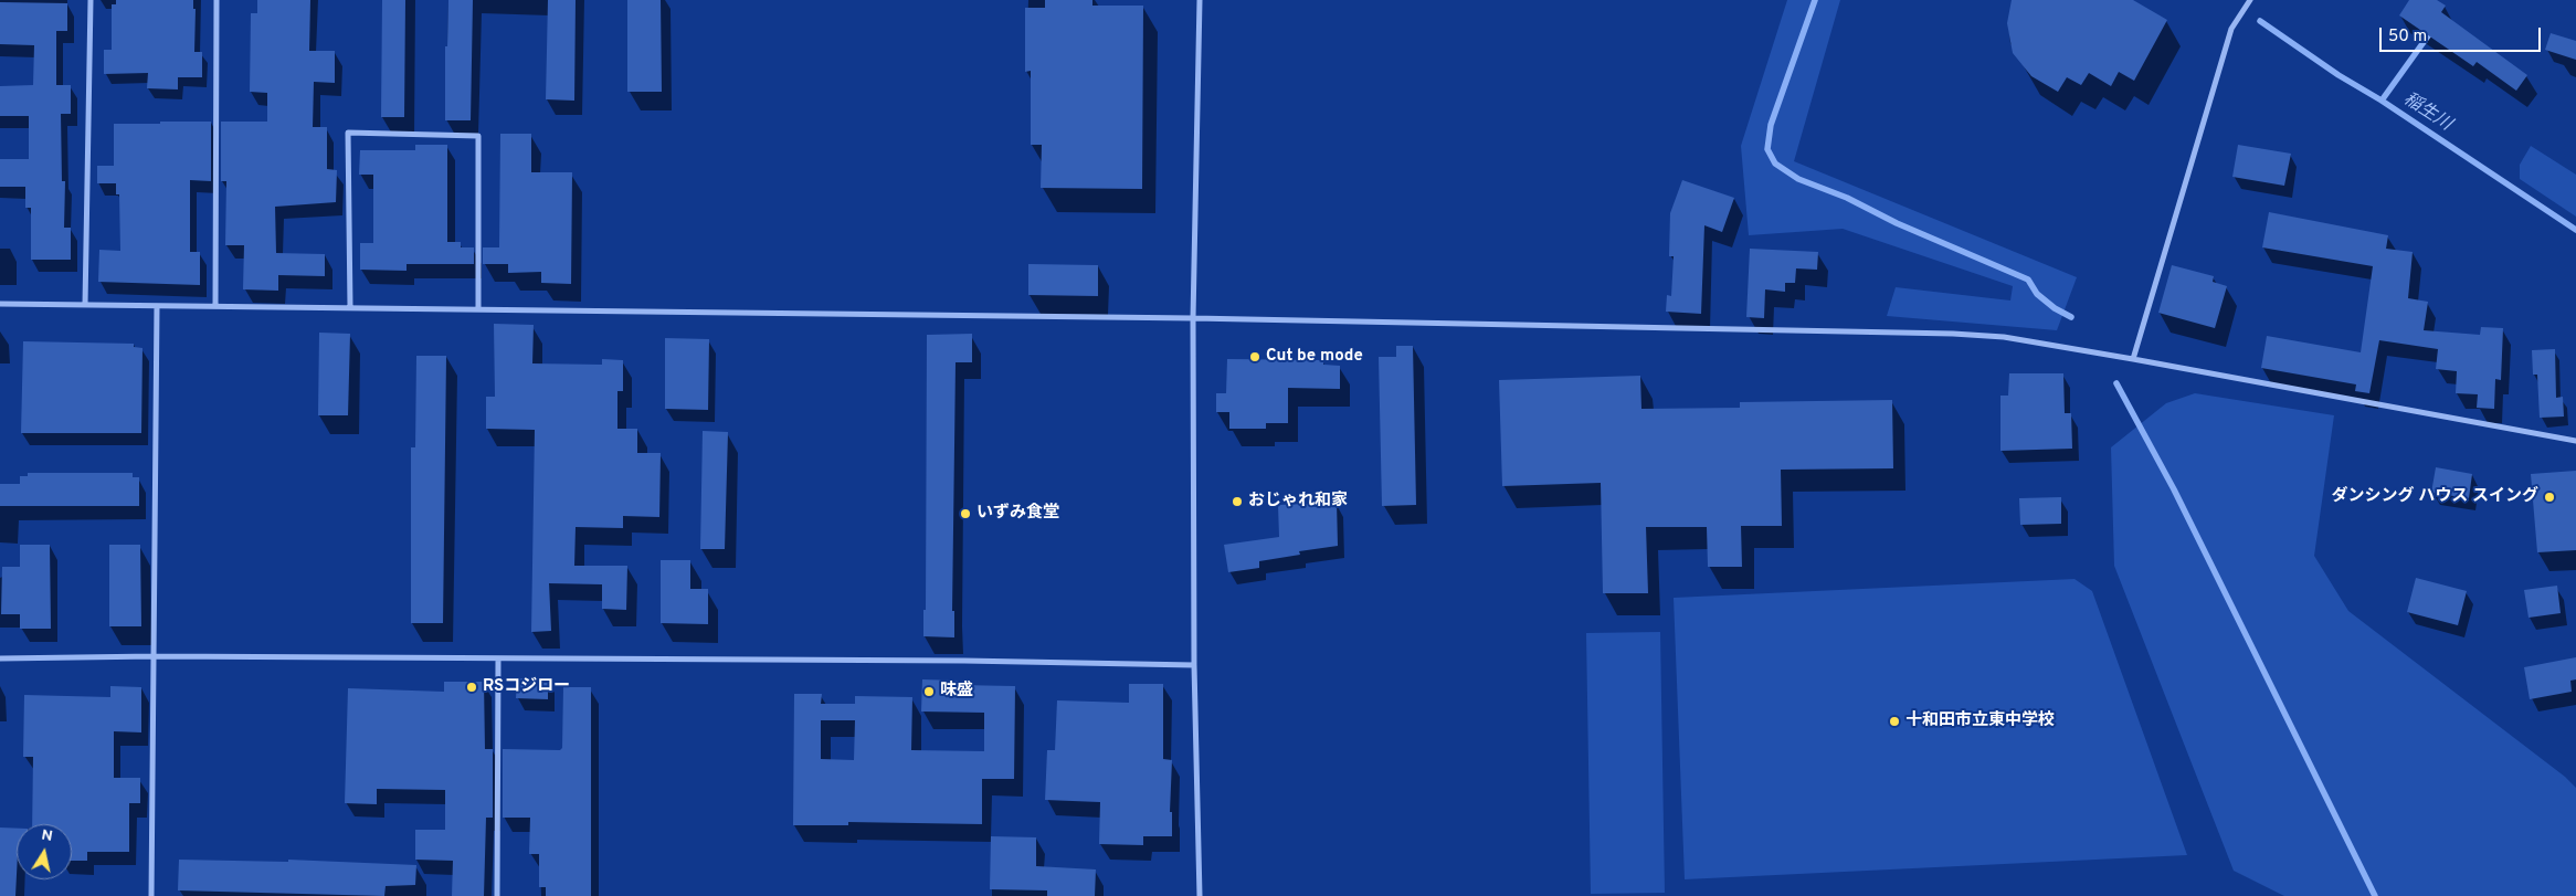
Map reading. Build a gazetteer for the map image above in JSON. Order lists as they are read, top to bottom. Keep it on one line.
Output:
{"water":["稲生川"],"places":["Cut be mode","ダンシング ハウス スイング","おじゃれ和家","いずみ食堂","RSコジロー","味盛","十和田市立東中学校"],"scale_bar":"50 m","north":"top"}
